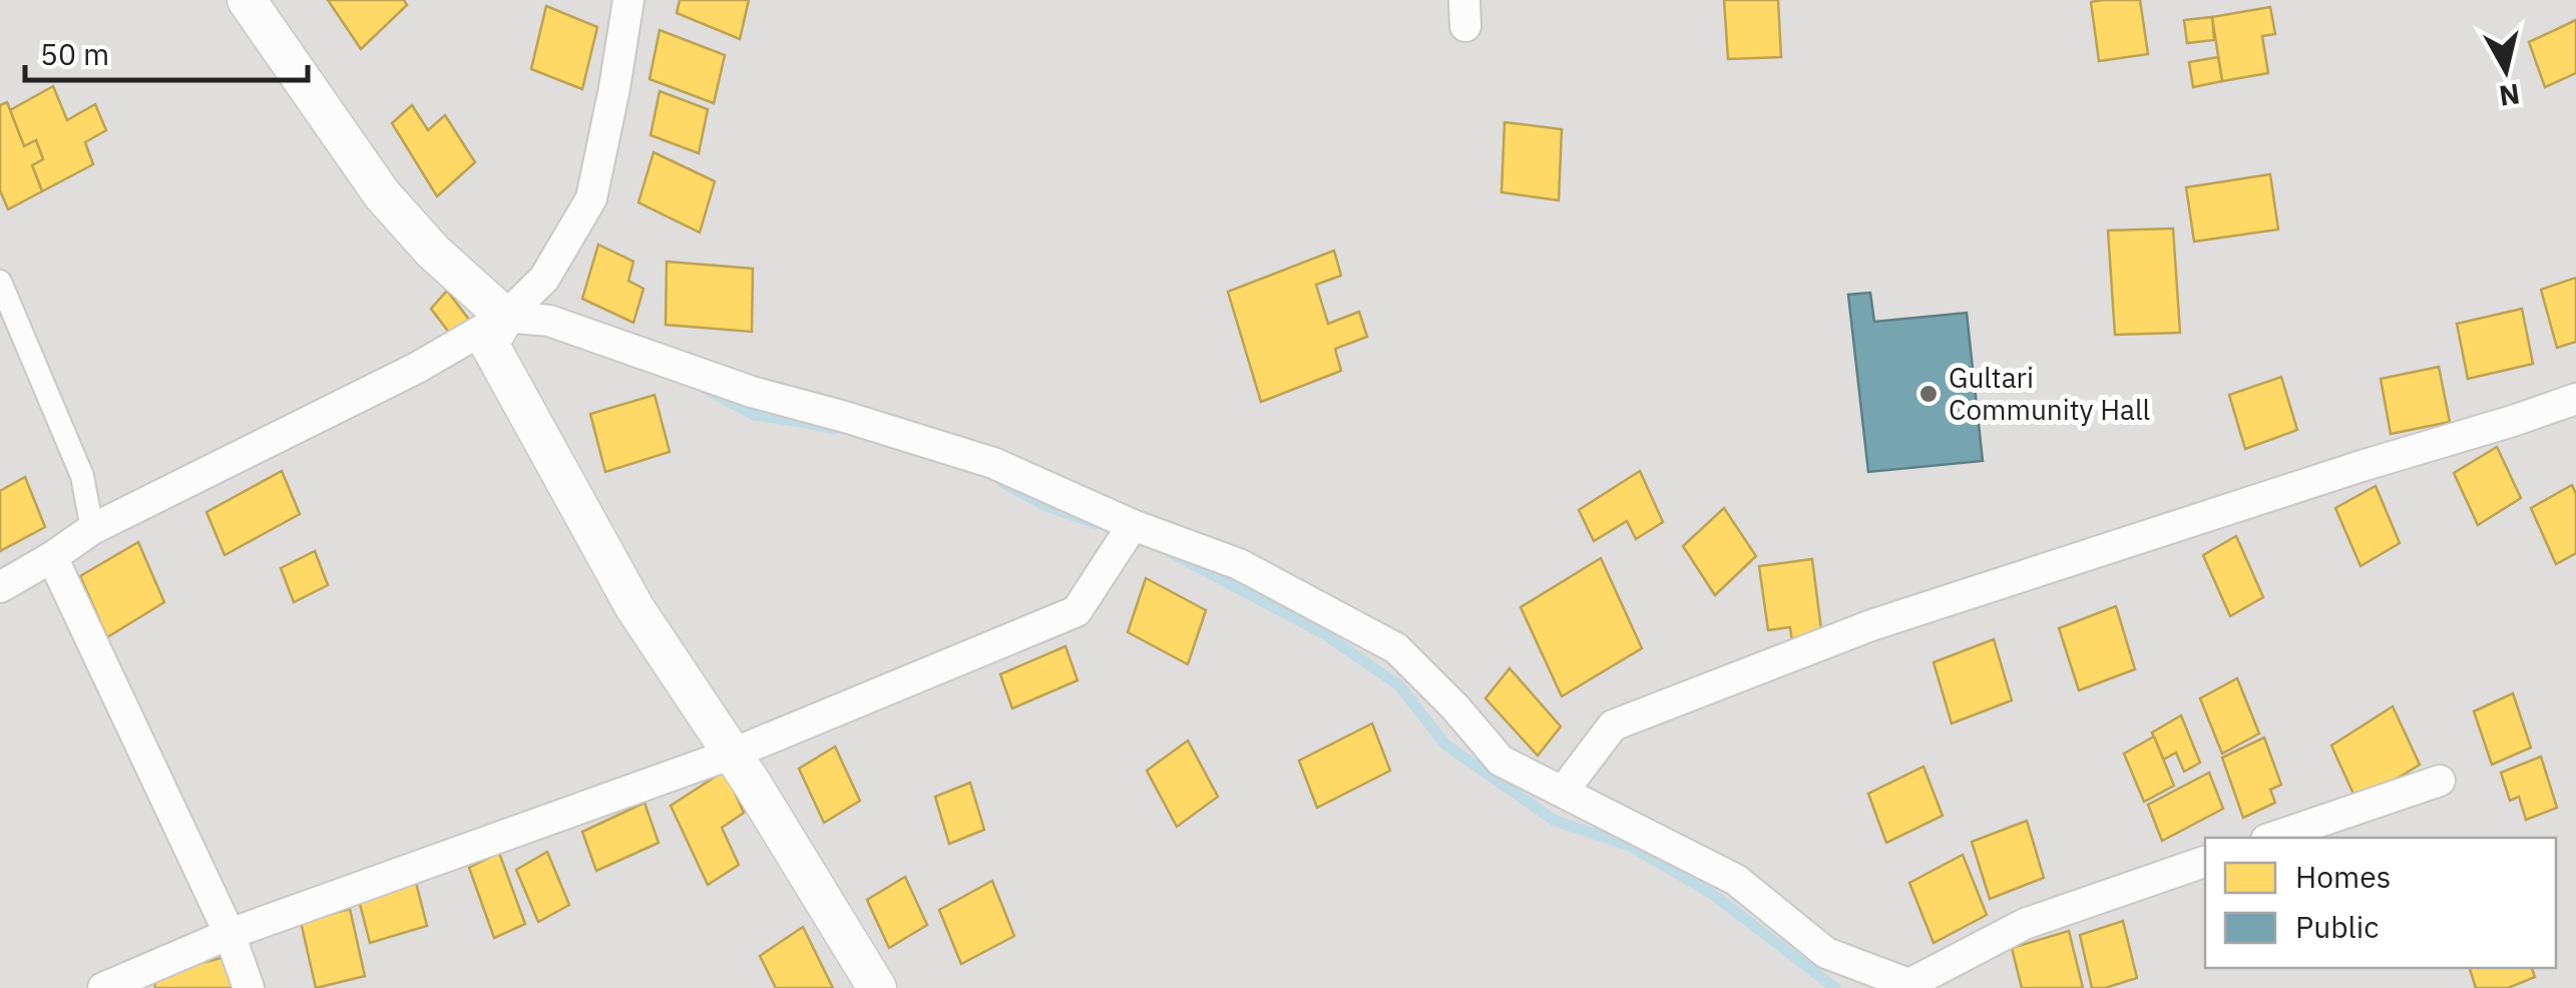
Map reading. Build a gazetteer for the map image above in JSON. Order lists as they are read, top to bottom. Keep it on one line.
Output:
{"places":["Gultari Community Hall"],"legend":["Homes","Public"],"scale_bar":"50 m","north":"bottom"}
